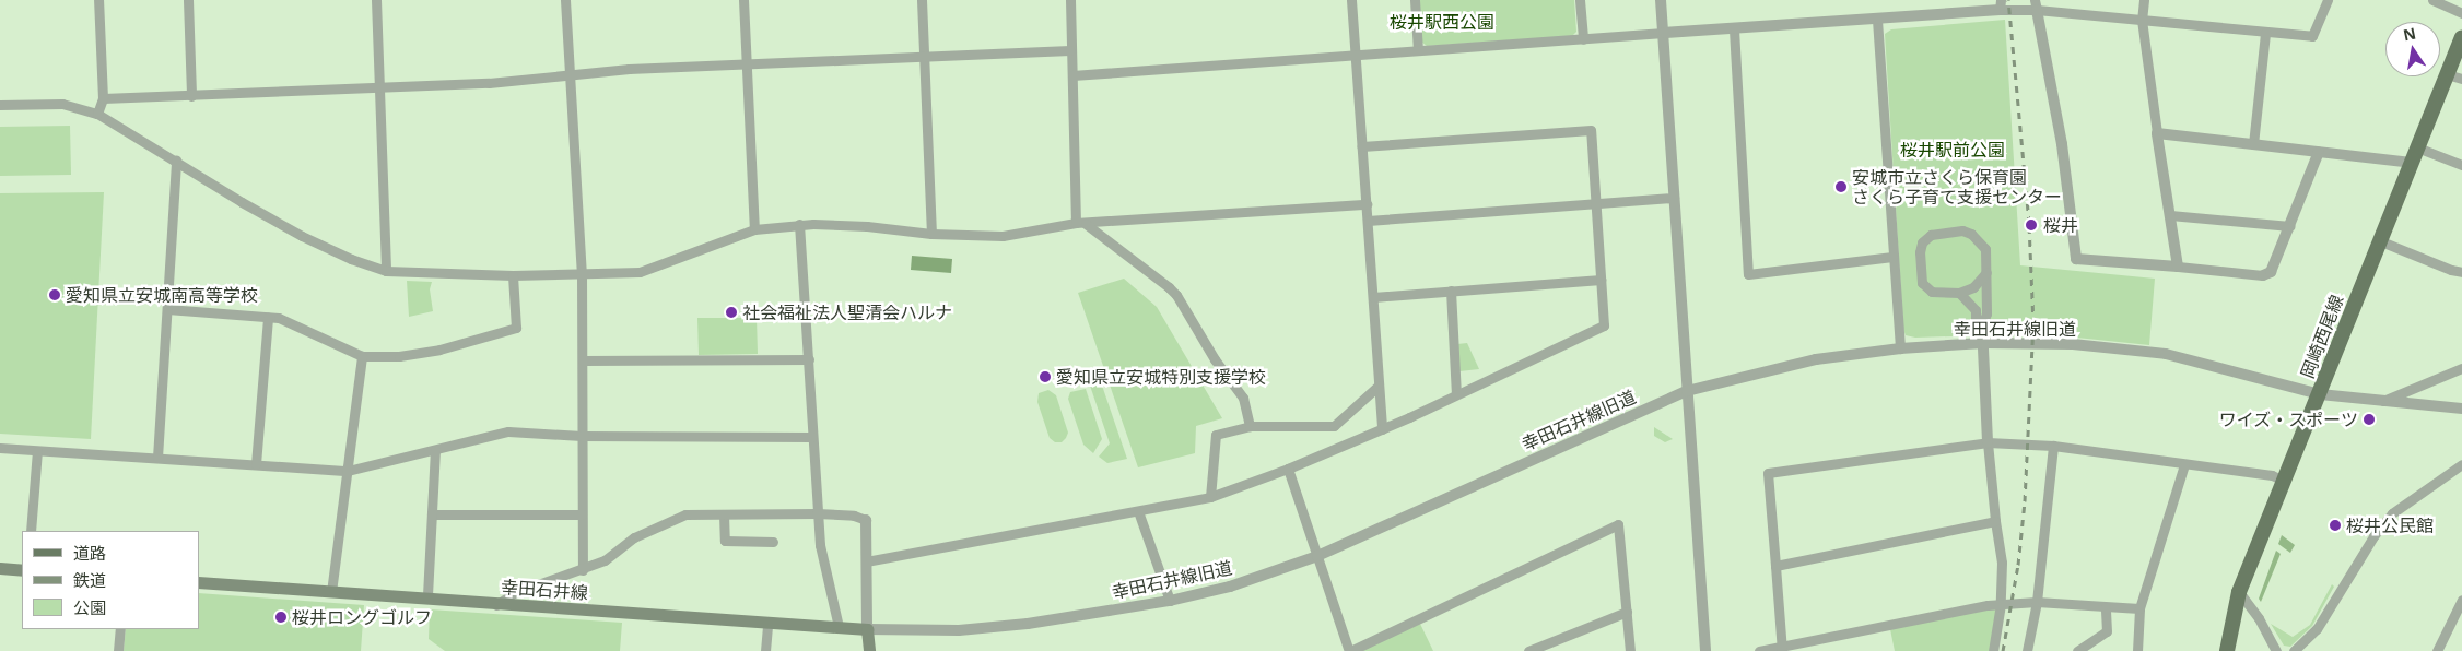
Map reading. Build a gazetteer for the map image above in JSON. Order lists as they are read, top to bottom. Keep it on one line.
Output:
{"streets":{"main road":["岡崎西尾線","幸田石井線"],"street":["幸田石井線旧道"]},"crossings":[["幸田石井線旧道","岡崎西尾線"],["幸田石井線旧道","幸田石井線"]],"parks":["桜井駅西公園","桜井駅前公園"],"places":["安城市立さくら保育園 さくら子育て支援センター","桜井","愛知県立安城南高等学校","社会福祉法人聖清会ハルナ","愛知県立安城特別支援学校","ワイズ・スポーツ","桜井公民館","桜井ロングゴルフ"],"legend":["道路","鉄道","公園"],"north":"top"}
